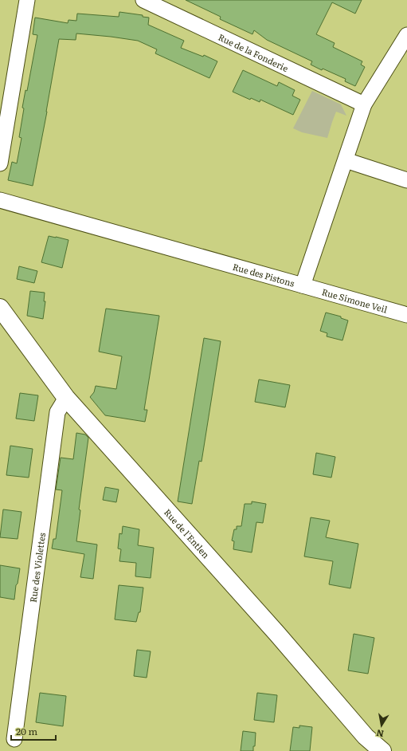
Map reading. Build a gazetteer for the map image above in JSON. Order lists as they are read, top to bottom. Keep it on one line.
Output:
{"streets":{"street":["Rue de la Fonderie","Rue des Pistons","Rue Simone Veil","Rue de l'Entlen","Rue des Violettes"]},"crossings":[["Rue de la Fonderie","Rue des Pistons"],["Rue des Pistons","Rue Simone Veil"],["Rue de l'Entlen","Rue des Violettes"]],"scale_bar":"20 m","north":"bottom"}
